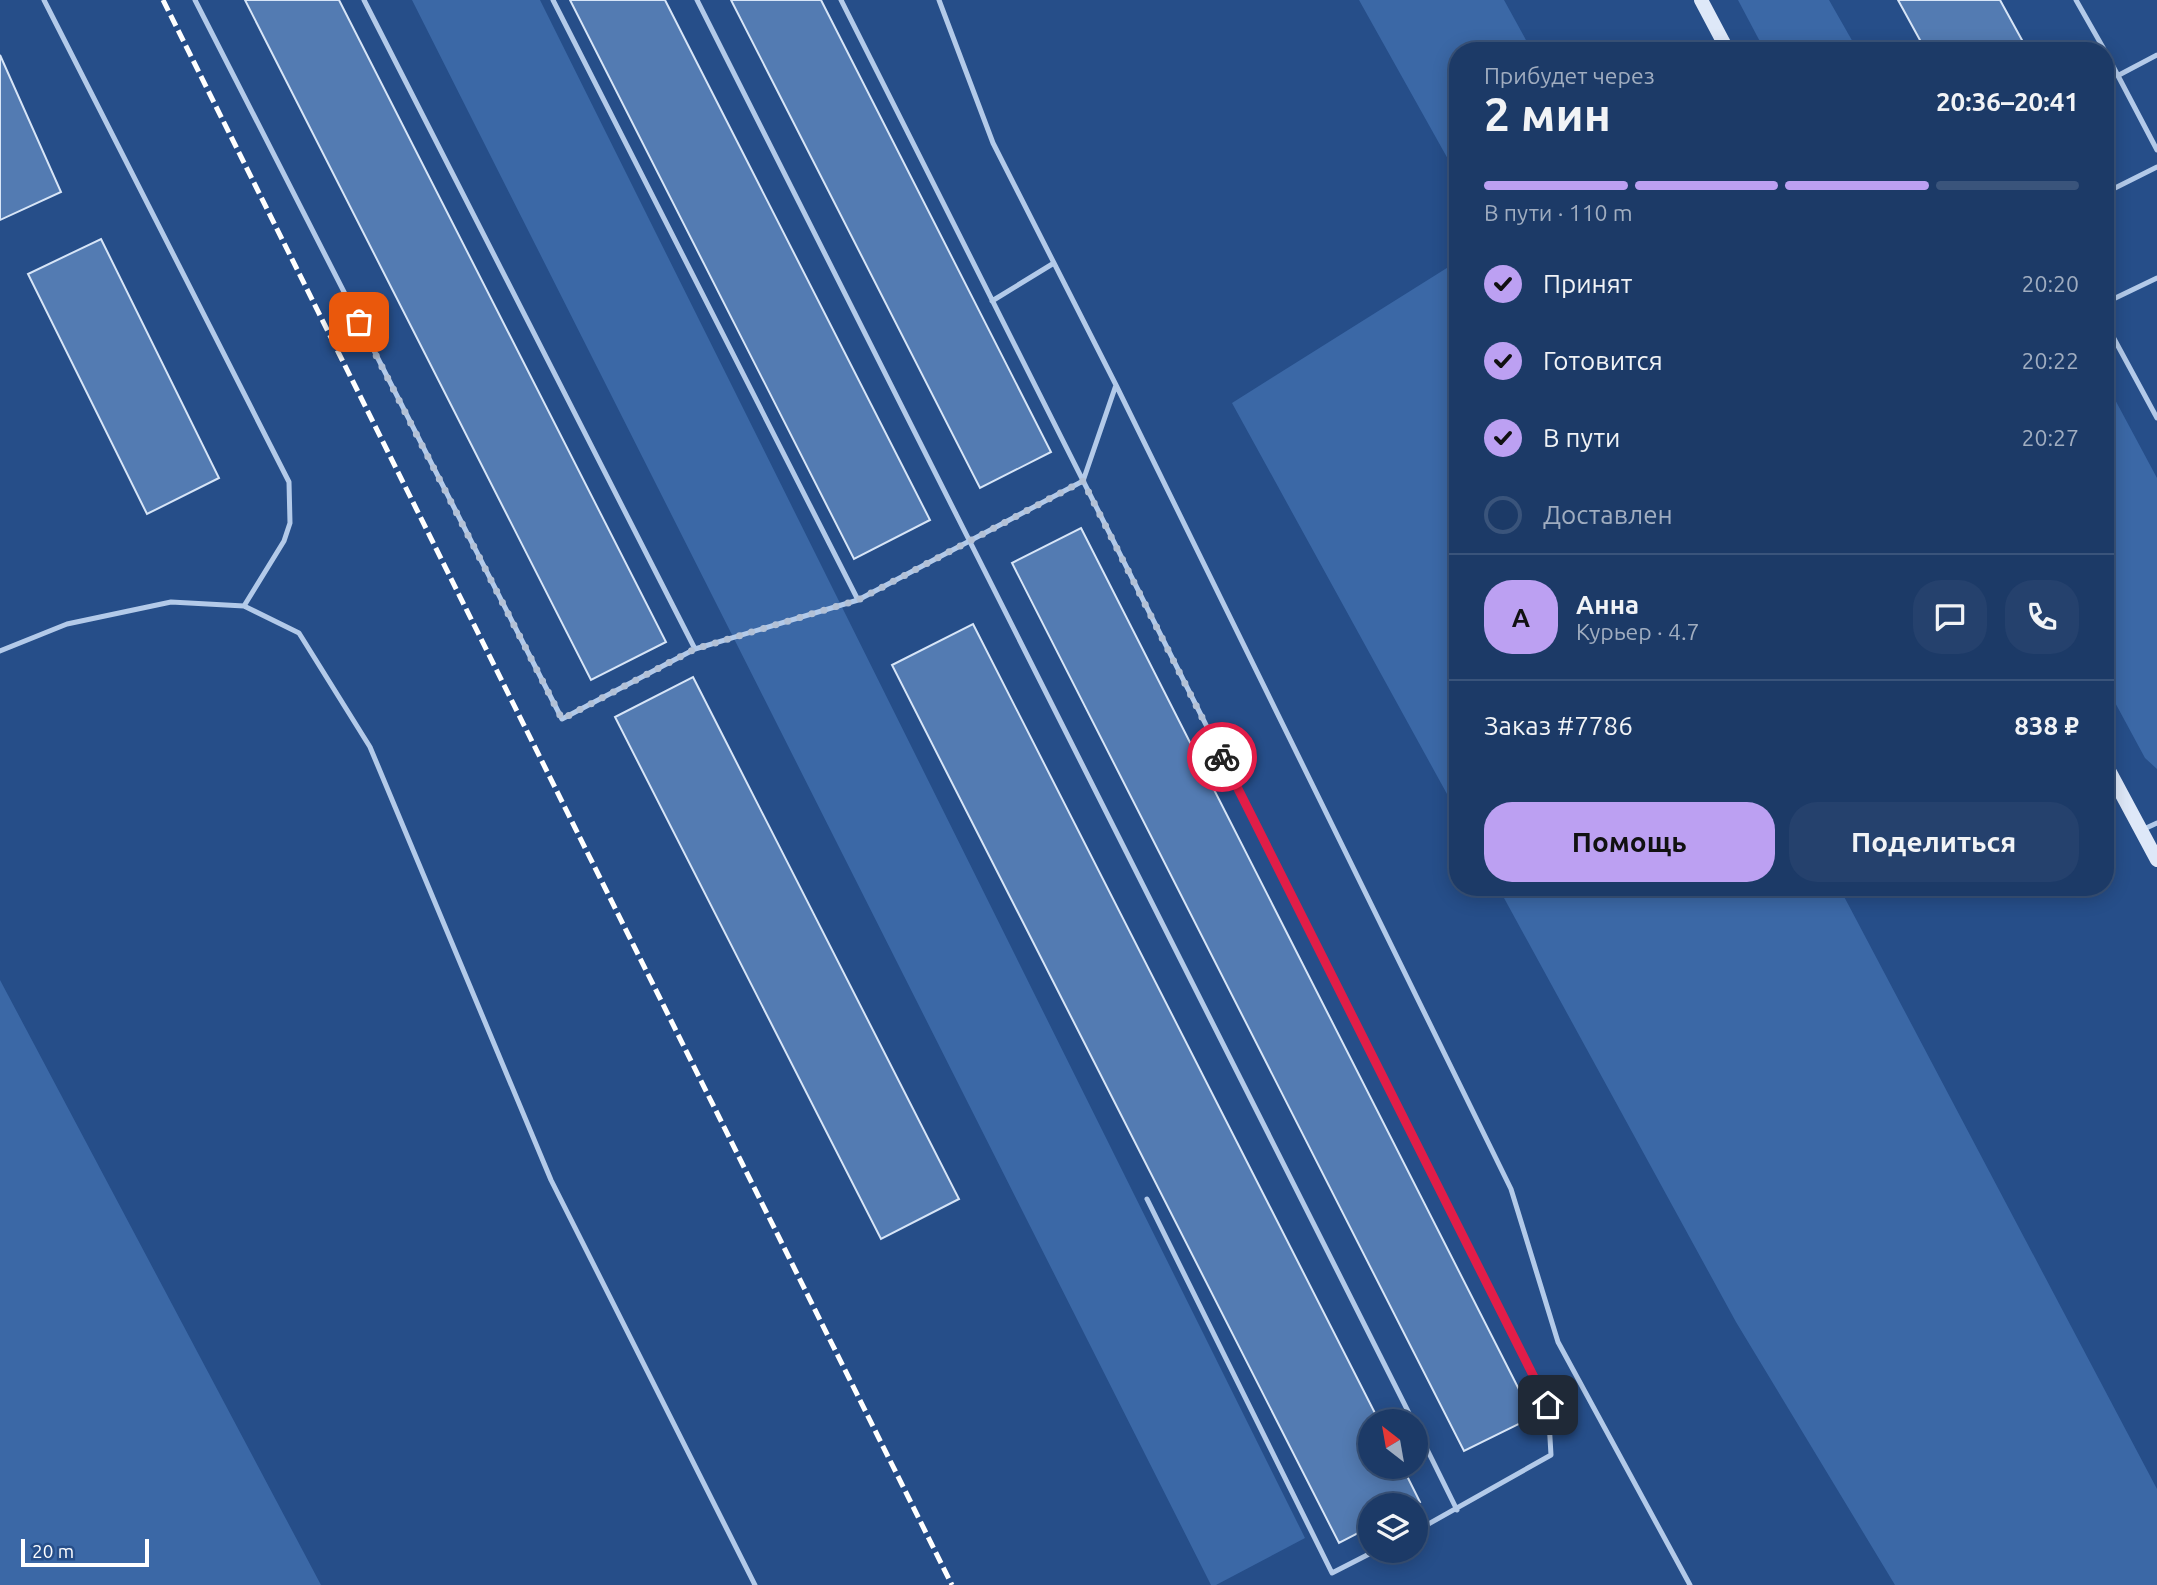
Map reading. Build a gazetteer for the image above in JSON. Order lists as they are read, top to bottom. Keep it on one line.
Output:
{"scale_bar":"20 m","north":"top left","page":{"heading":["2 мин","Прибудет через","20:36–20:41"],"panel":["Анна","Курьер · 4.7","Заказ #7786","838 ₽"],"bar":"В пути · 110 m","list":[["Принят","20:20"],["Готовится","20:22"],["В пути","20:27"],"Доставлен"],"round":"А","buttons":["Помощь","Поделиться"],"scale":"20 m"}}
